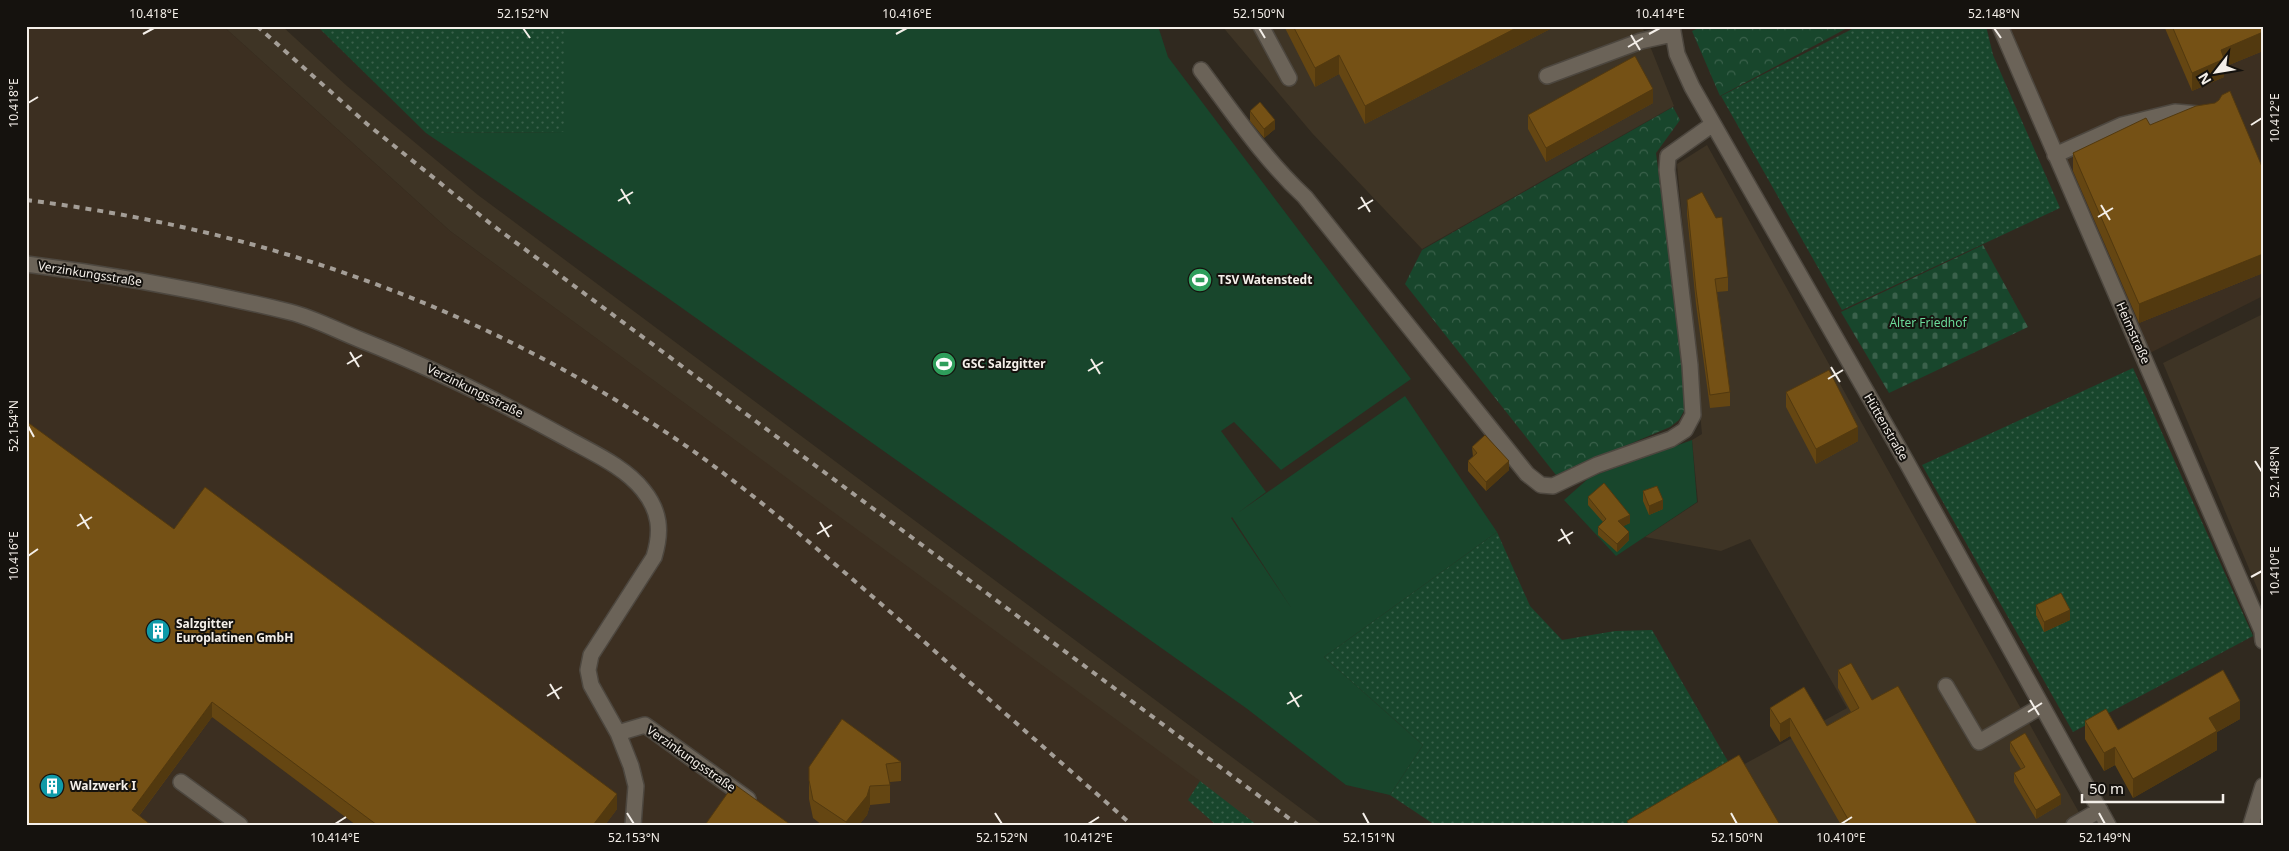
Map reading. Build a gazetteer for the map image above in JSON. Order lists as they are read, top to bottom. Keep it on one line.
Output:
{"streets":{"street":["Verzinkungsstraße","Heimstraße","Hüttenstraße"]},"parks":["Alter Friedhof"],"places":{"sports":["TSV Watenstedt","GSC Salzgitter"],"building":["Salzgitter Europlatinen GmbH","Walzwerk I"]},"scale_bar":"50 m","north":"bottom left","coordinates":["10.418°E","52.152°N","10.416°E","52.150°N","10.414°E","52.148°N","10.412°E","52.154°N","10.410°E","52.153°N","52.151°N","52.149°N"]}
